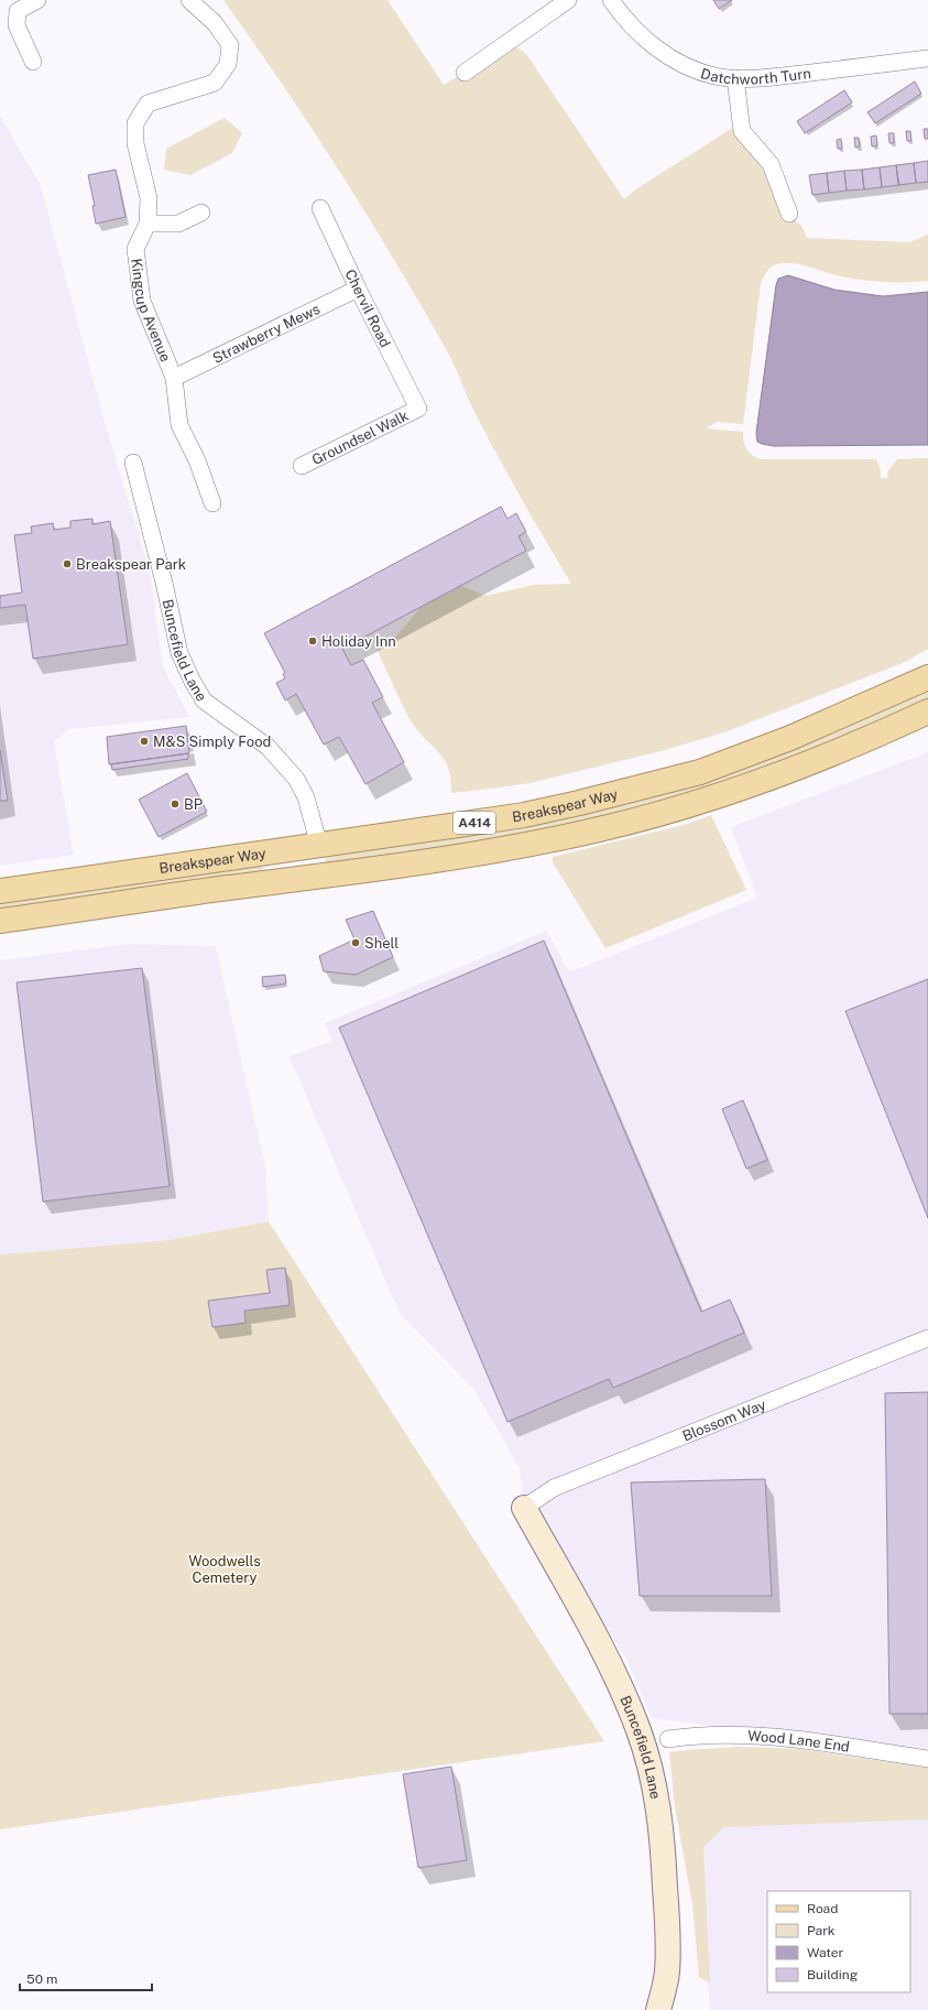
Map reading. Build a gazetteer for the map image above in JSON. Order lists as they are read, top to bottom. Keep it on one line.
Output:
{"streets":{"main road":["Breakspear Way","A414"],"street":["Datchworth Turn","Chervil Road","Kingcup Avenue","Strawberry Mews","Groundsel Walk","Buncefield Lane","Blossom Way","Wood Lane End"]},"crossings":[["Chervil Road","Strawberry Mews"],["Chervil Road","Groundsel Walk"],["Kingcup Avenue","Strawberry Mews"],["Buncefield Lane","Breakspear Way"],["Buncefield Lane","Blossom Way"]],"parks":["Woodwells Cemetery"],"places":["Breakspear Park","Holiday Inn","M&S Simply Food","BP","Shell"],"legend":["Road","Park","Water","Building"],"scale_bar":"50 m"}
